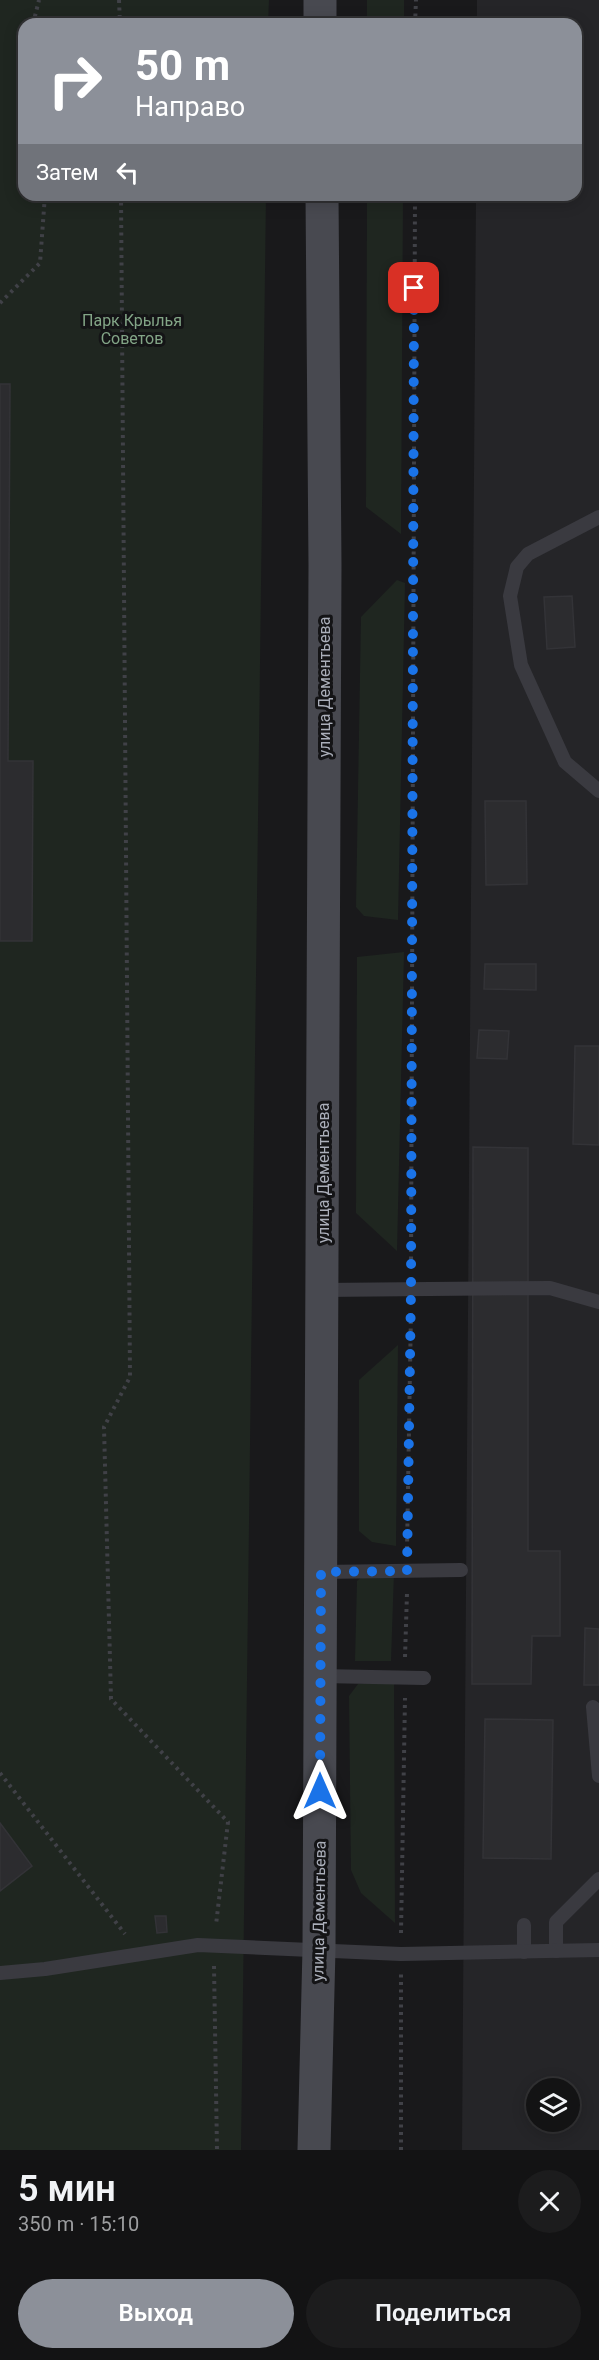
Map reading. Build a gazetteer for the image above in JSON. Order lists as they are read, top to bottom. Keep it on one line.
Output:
{"streets":{"main road":["улица Дементьева"]},"parks":["Парк Крылья Советов"],"page":{"turn":["50 m","Направо"],"then":"Затем","heading":["5 мин","350 m · 15:10"],"buttons":["Выход","Поделиться"]}}
